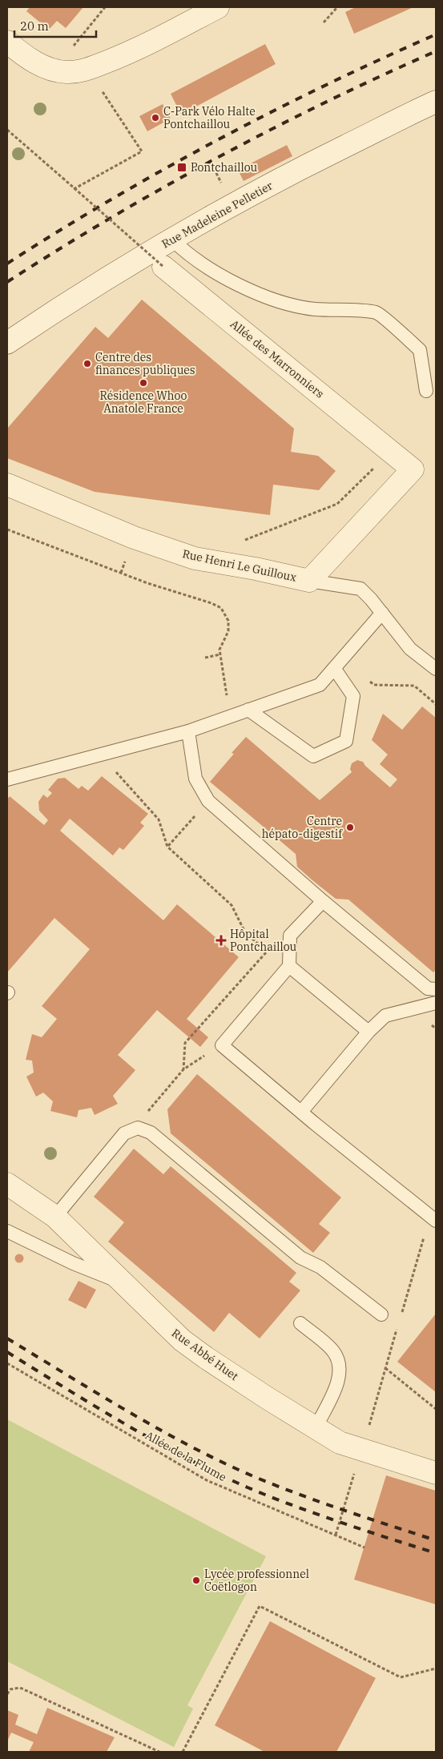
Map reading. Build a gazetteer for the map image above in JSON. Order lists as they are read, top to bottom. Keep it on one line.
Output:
{"streets":{"street":["Rue Madeleine Pelletier","Allée des Marronniers","Rue Henri Le Guilloux","Rue Abbé Huet"],"path":["Allée de la Flume"]},"crossings":[["Allée des Marronniers","Rue Henri Le Guilloux"]],"places":{"other":["C-Park Vélo Halte Pontchaillou","Centre des finances publiques","Résidence Whoo Anatole France","Centre hépato-digestif","Lycée professionnel Coëtlogon"],"transit":["Pontchaillou"],"health":["Hôpital Pontchaillou"]},"scale_bar":"20 m"}
